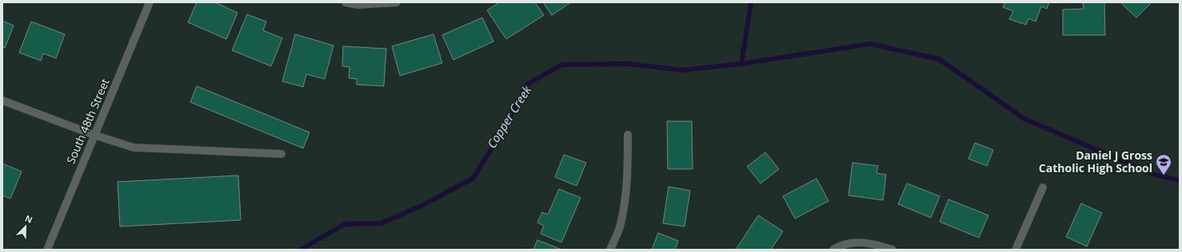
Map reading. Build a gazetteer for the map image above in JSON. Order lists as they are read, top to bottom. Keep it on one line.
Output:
{"streets":{"street":["South 48th Street"]},"water":["Copper Creek"],"places":{"school or university":["Daniel J Gross Catholic High School"]},"north":"top right"}
